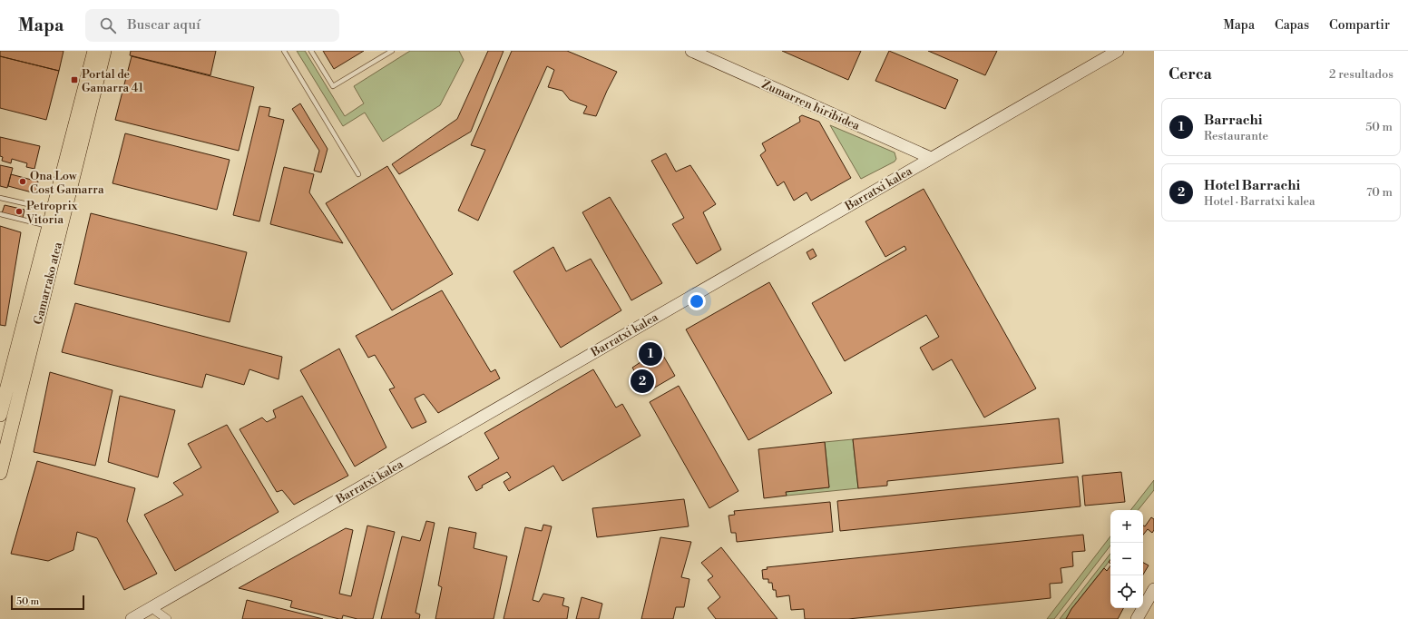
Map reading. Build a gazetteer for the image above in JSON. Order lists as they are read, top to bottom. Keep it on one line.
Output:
{"streets":{"main road":["Gamarrako atea"],"street":["Zumarren hiribidea","Barratxi kalea"]},"crossings":[["Zumarren hiribidea","Barratxi kalea"]],"places":{"transit":["Portal de Gamarra 41"],"other":["Ona Low Cost Gamarra","Petroprix Vitoria"]},"scale_bar":"50 m","page":{"header":"Mapa","search":"Buscar aquí","nav":["Mapa","Capas","Compartir"],"heading":["Cerca","2 resultados"],"list":[{"mark":"1","name":"Barrachi","note":"Restaurante","value":"50 m"},{"mark":"2","name":"Hotel Barrachi","note":"Hotel · Barratxi kalea","value":"70 m"}],"pins":["1","2"],"map_buttons":["+","−"],"scale":"50 m"}}
